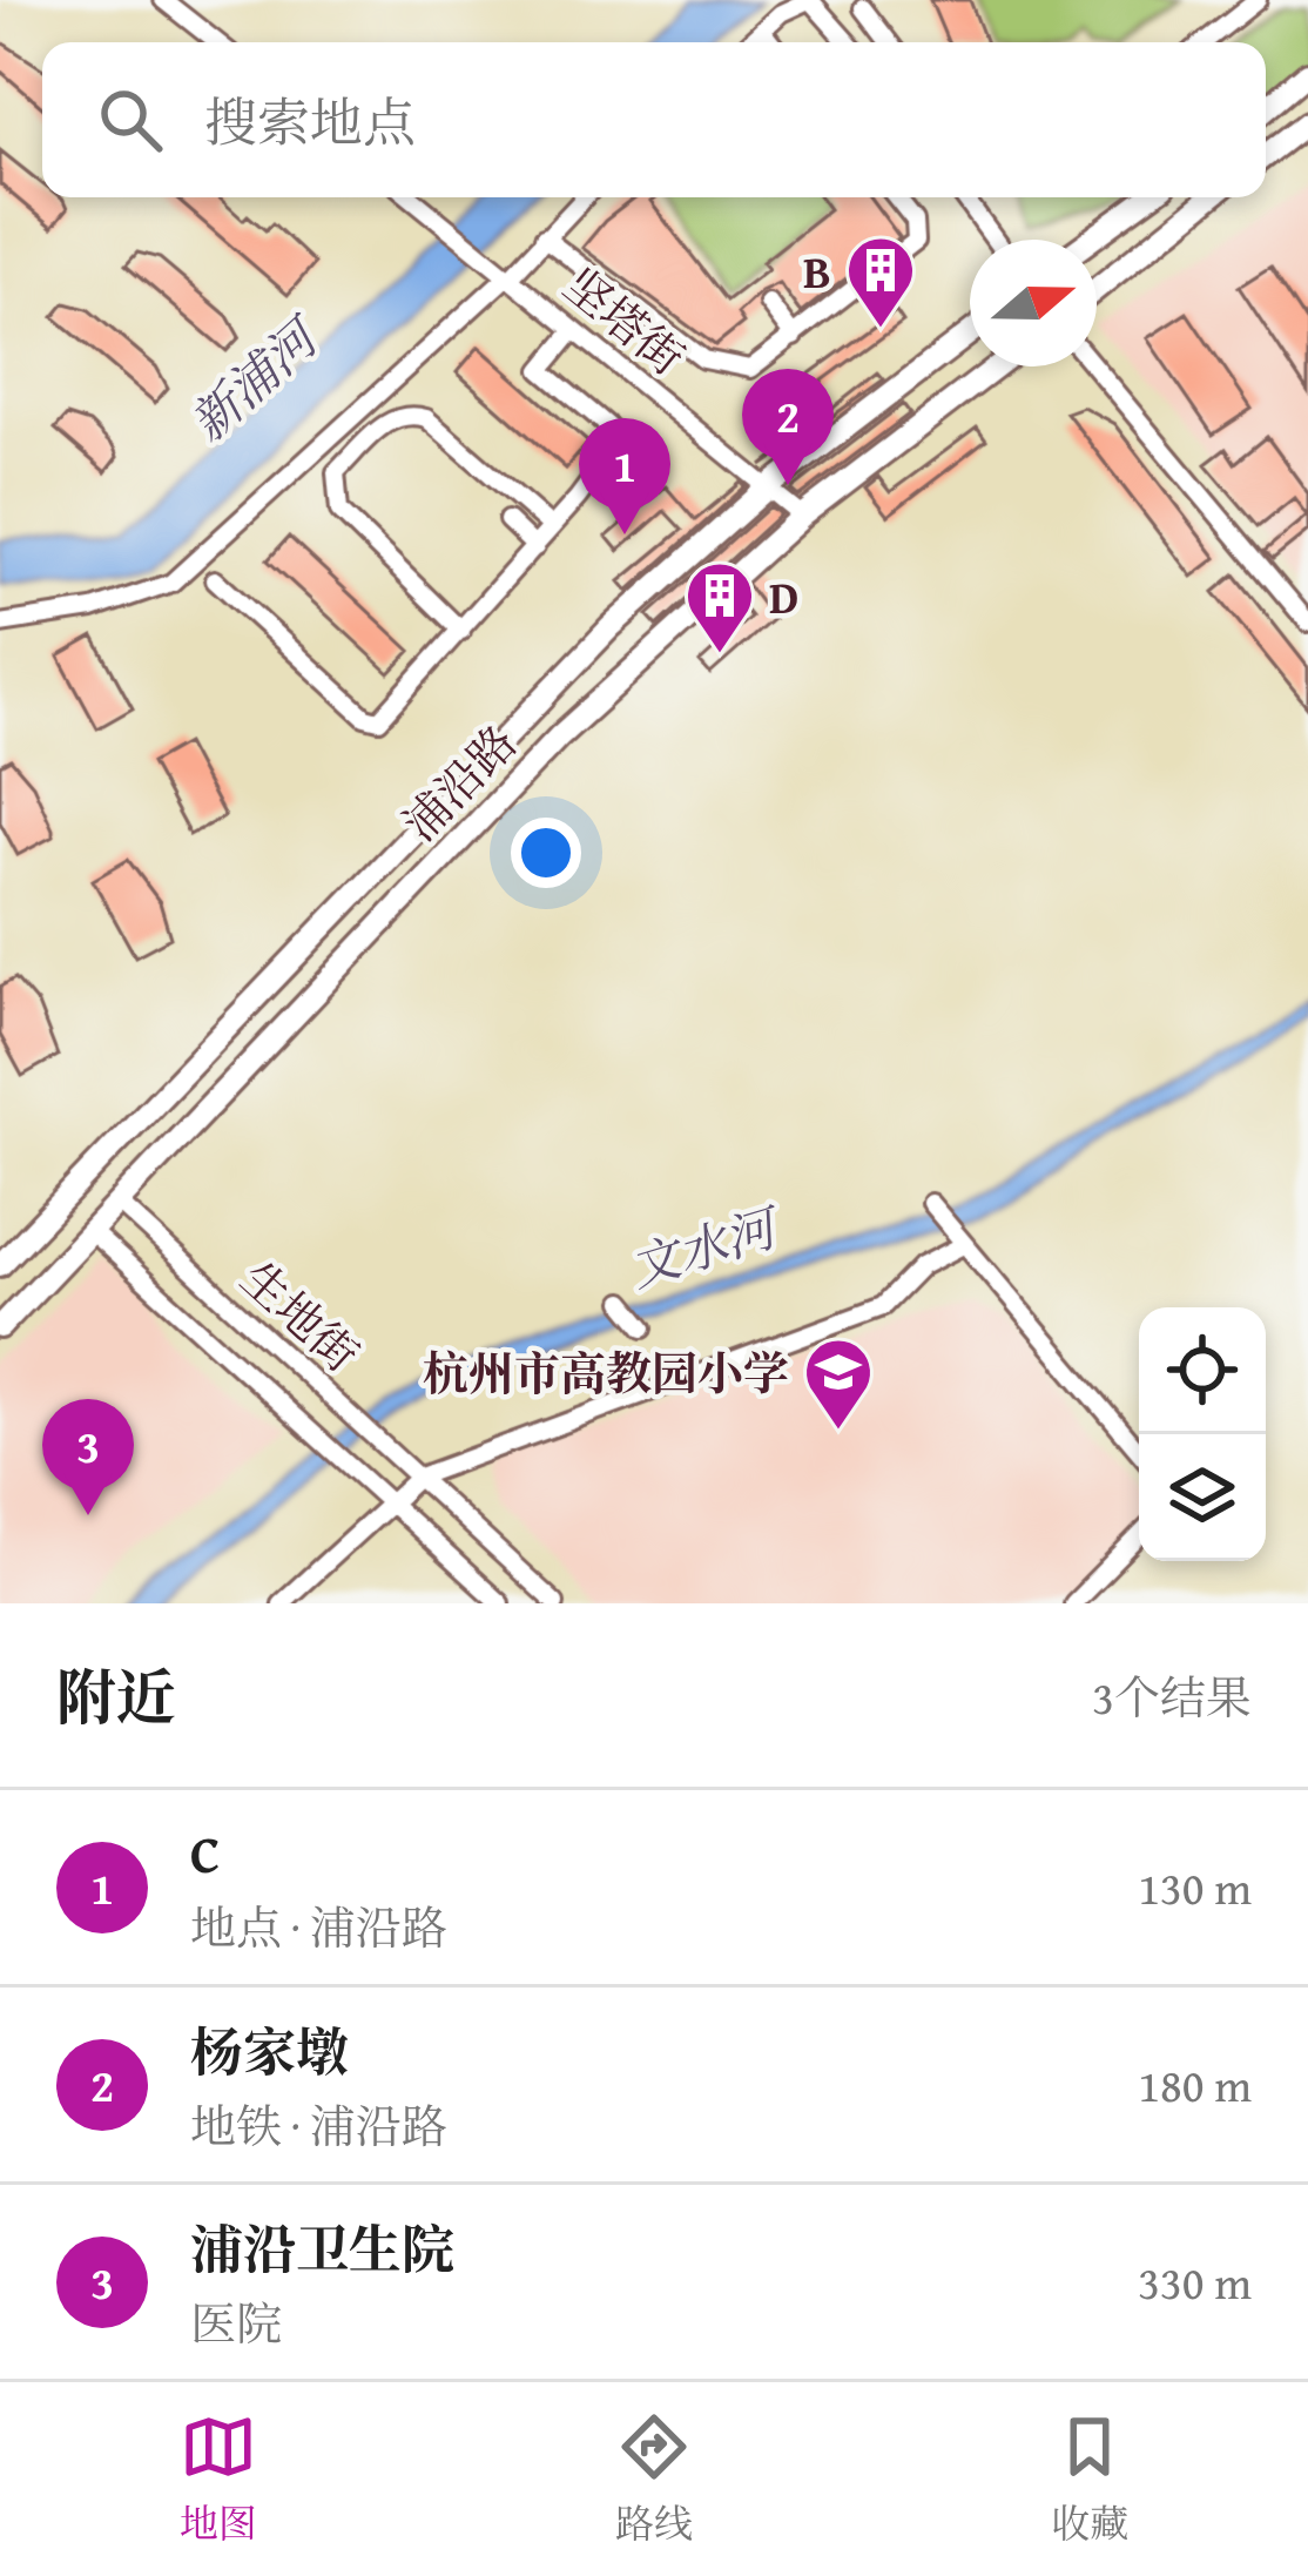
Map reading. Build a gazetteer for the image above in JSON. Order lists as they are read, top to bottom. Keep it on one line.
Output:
{"streets":{"main road":["浦沿路"],"street":["坚塔街","生地街"]},"crossings":[["坚塔街","浦沿路"],["浦沿路","生地街"]],"water":["新浦河","文水河"],"places":{"building":["B","D"],"school or university":["杭州市高教园小学"]},"north":"right","page":{"search":"搜索地点","pins":["2","1","3"],"heading":["附近","3个结果"],"list":[{"mark":"1","name":"C","note":"地点 · 浦沿路","value":"130 m"},{"mark":"2","name":"杨家墩","note":"地铁 · 浦沿路","value":"180 m"},{"mark":"3","name":"浦沿卫生院","note":"医院","value":"330 m"}],"nav":["地图","路线","收藏"]}}
